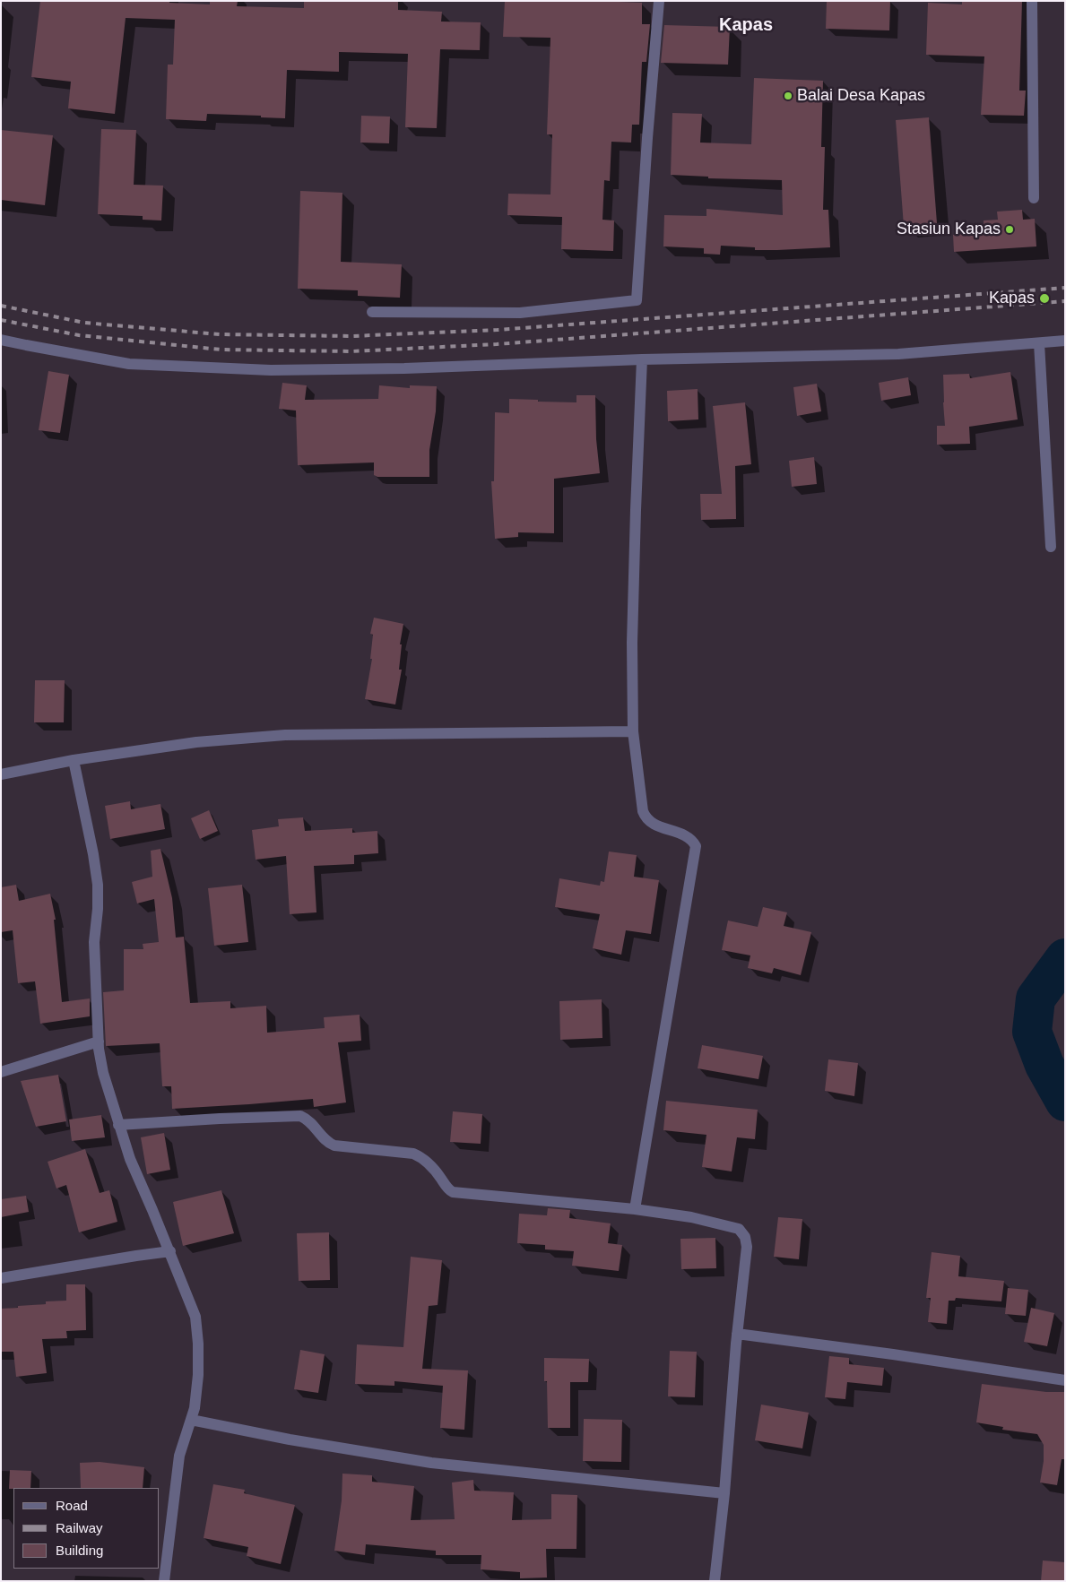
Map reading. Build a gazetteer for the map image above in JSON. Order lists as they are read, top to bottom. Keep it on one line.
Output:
{"districts":["Kapas"],"places":["Balai Desa Kapas","Stasiun Kapas","Kapas"],"legend":["Road","Railway","Building"]}
